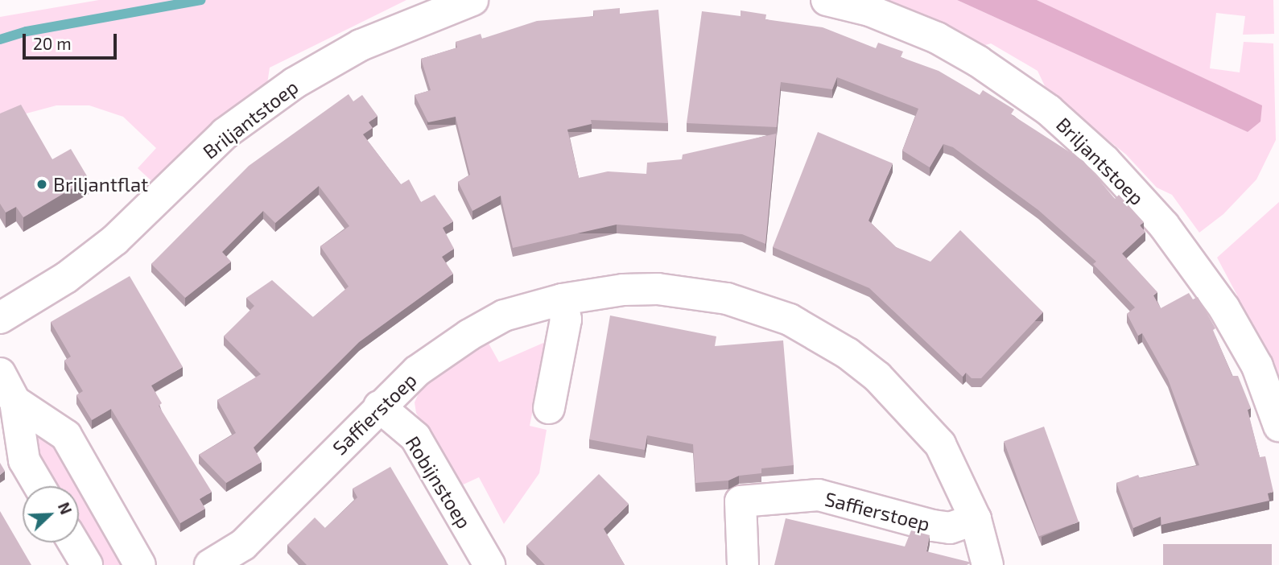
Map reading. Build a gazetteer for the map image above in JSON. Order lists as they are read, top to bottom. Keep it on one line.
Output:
{"streets":{"street":["Briljantstoep","Saffierstoep","Robijnstoep"]},"crossings":[["Saffierstoep","Robijnstoep"]],"places":["Briljantflat"],"scale_bar":"20 m","north":"top right"}
